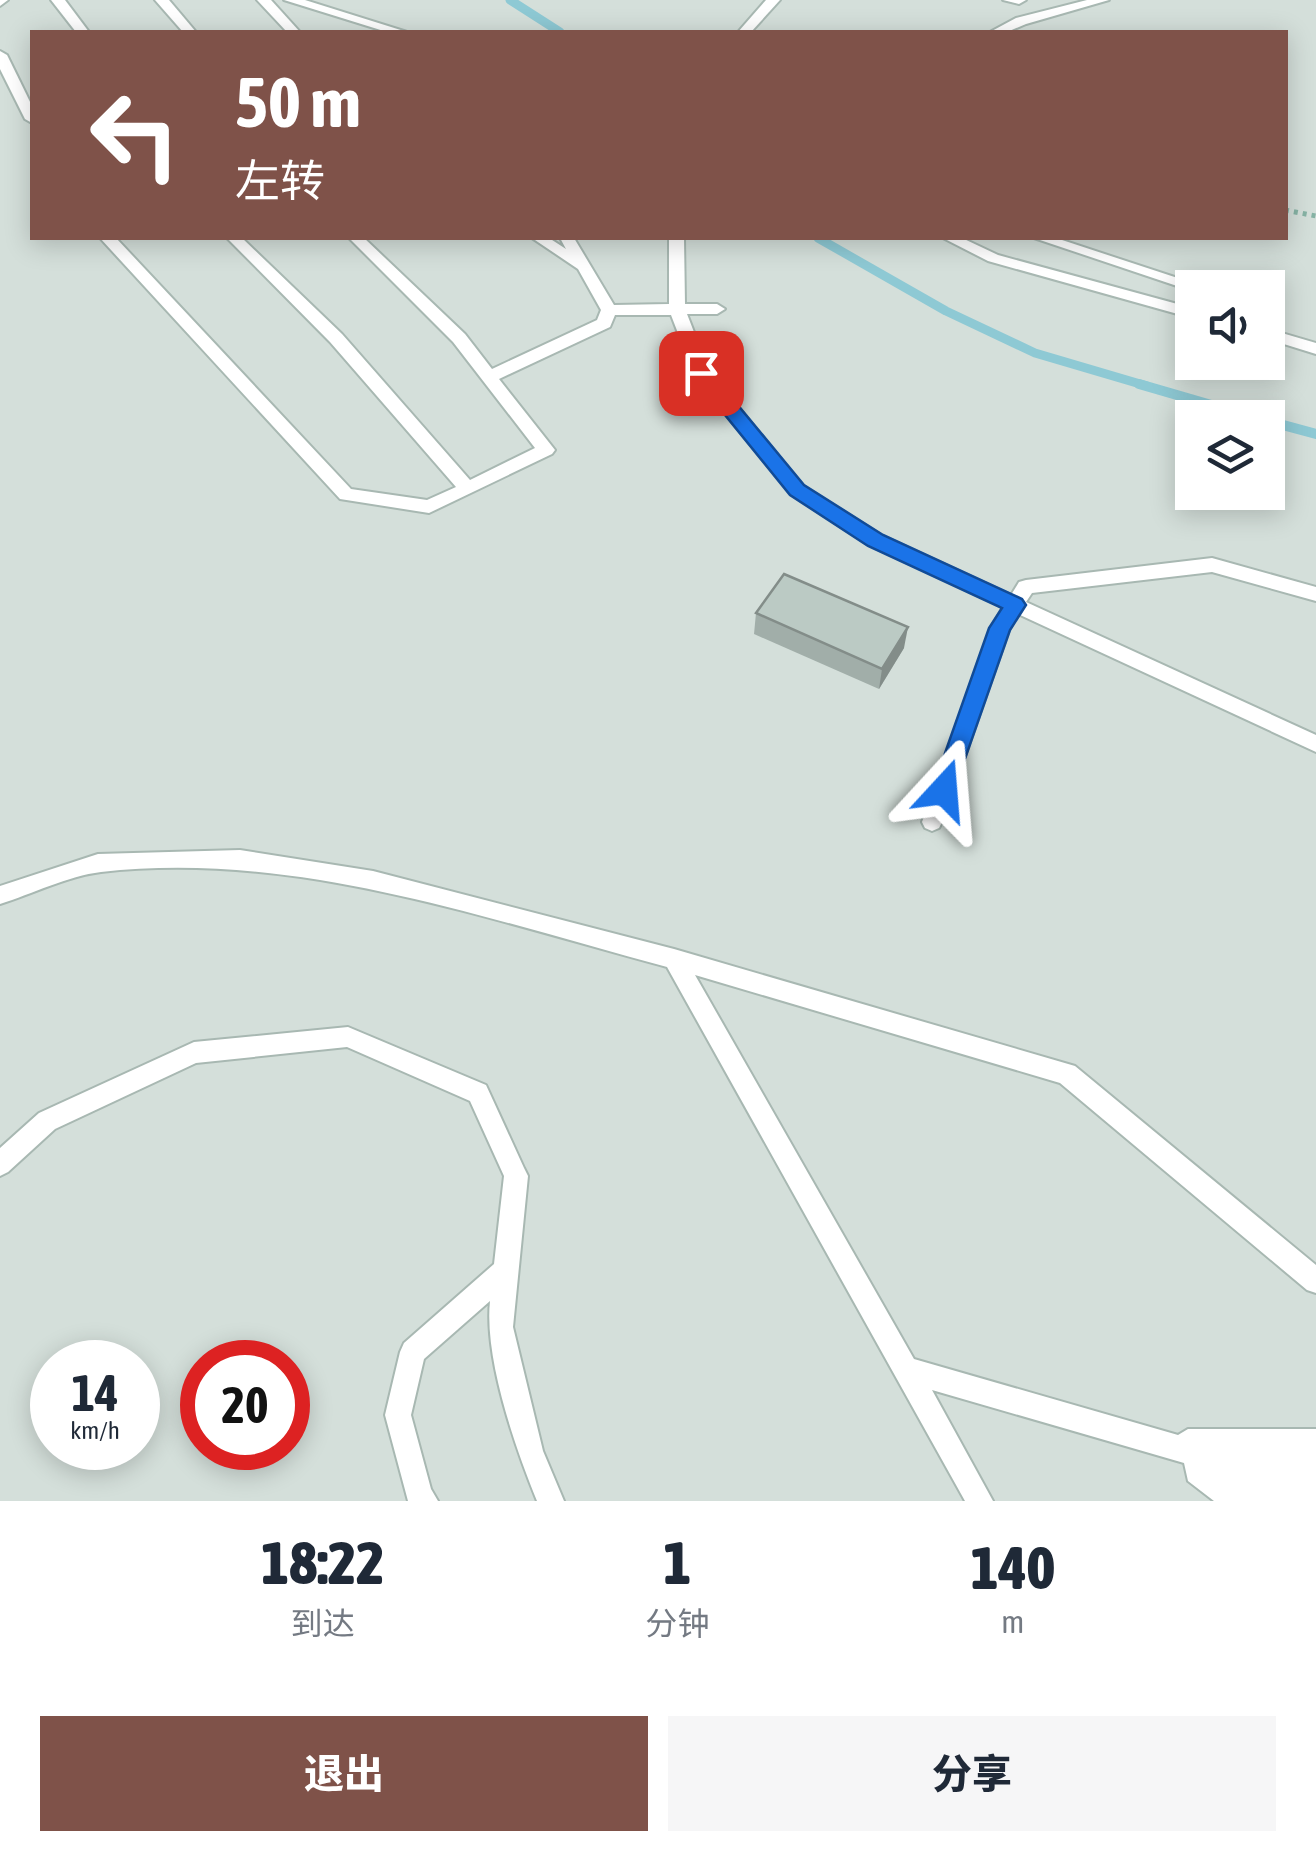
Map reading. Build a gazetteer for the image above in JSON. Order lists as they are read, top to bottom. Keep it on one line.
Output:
{"page":{"turn":["50 m","左转"],"speed":"14 km/h","limit":"20","eta":["18:22","到达","1","分钟","140","m"],"buttons":["退出","分享"]}}
